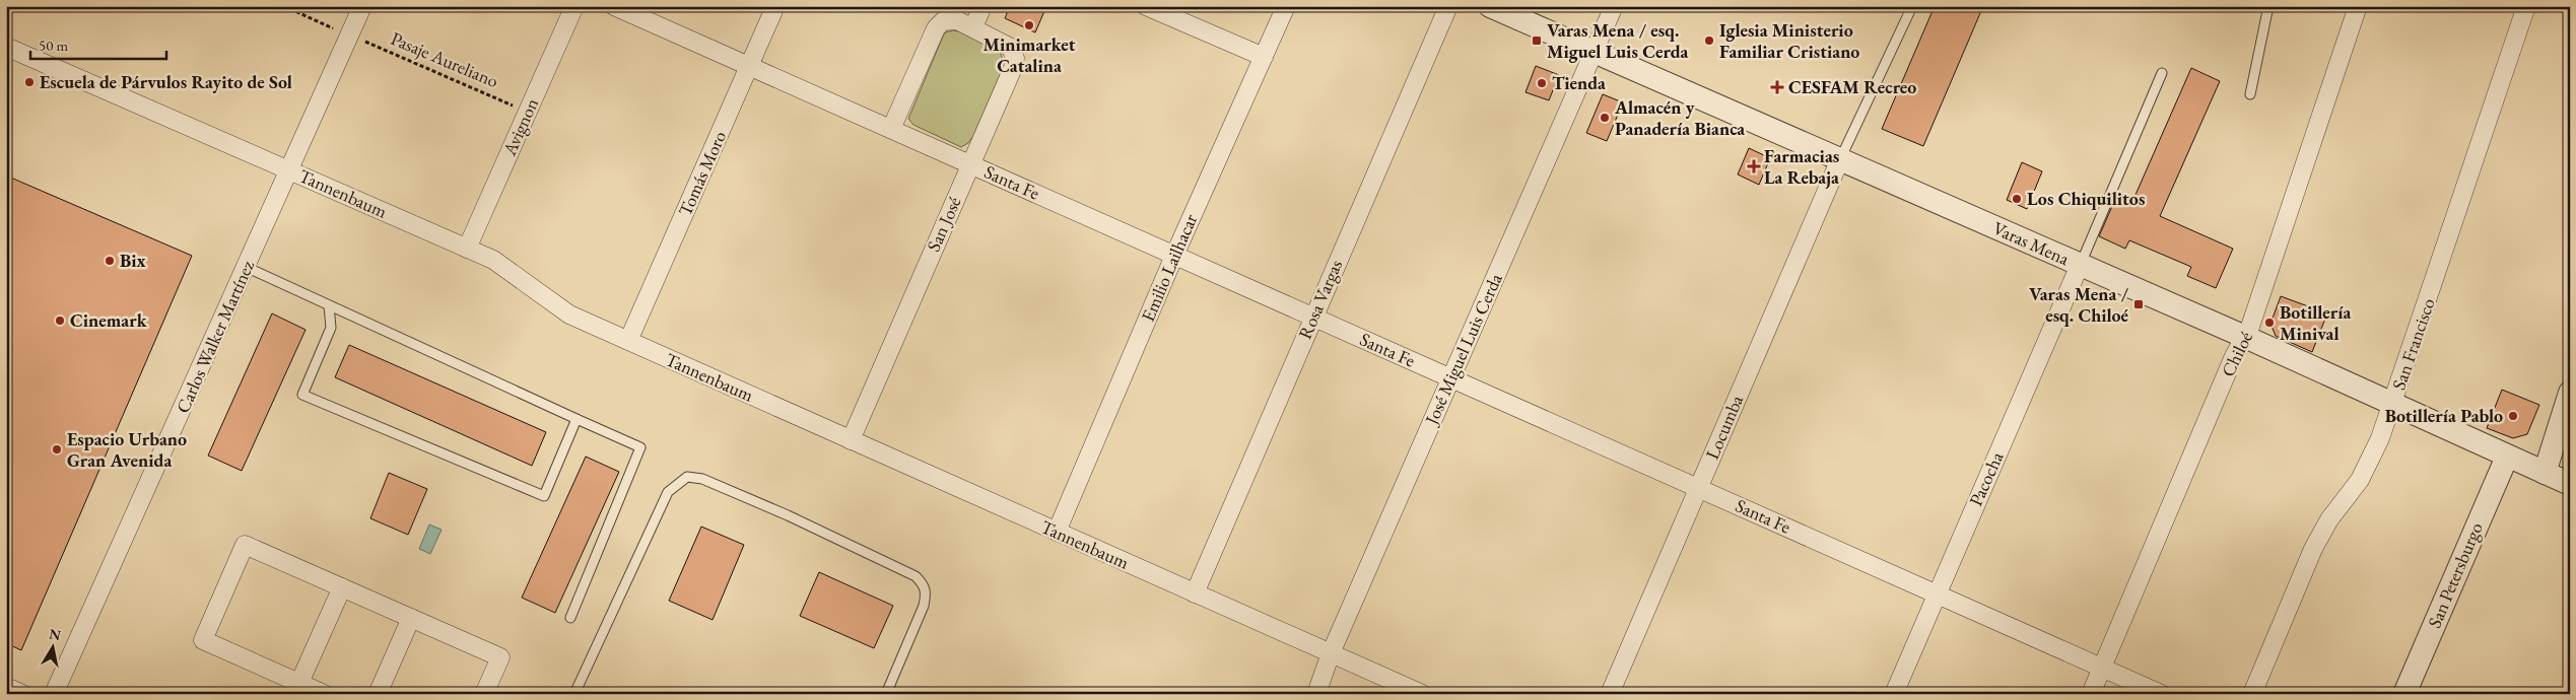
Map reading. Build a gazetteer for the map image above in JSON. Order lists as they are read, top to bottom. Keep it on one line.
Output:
{"streets":{"street":["Avignon","Tomás Moro","Santa Fe","Tannenbaum","San José","Varas Mena","Emilio Lailhacar","Rosa Vargas","Carlos Walker Martínez","San Francisco","José Miguel Luis Cerda","Chiloé","Locumba","Pacocha","San Petersburgo"],"path":["Pasaje Aureliano"]},"crossings":[["Pasaje Aureliano","Avignon"],["Pasaje Aureliano","Carlos Walker Martínez"],["Avignon","Tannenbaum"],["Tomás Moro","Santa Fe"],["Tomás Moro","Tannenbaum"],["Santa Fe","San José"],["Santa Fe","Emilio Lailhacar"],["Santa Fe","Rosa Vargas"],["Santa Fe","José Miguel Luis Cerda"],["Santa Fe","Chiloé"],["Santa Fe","Locumba"],["Santa Fe","Pacocha"],["Tannenbaum","San José"],["Tannenbaum","Emilio Lailhacar"],["Tannenbaum","Rosa Vargas"],["Tannenbaum","Carlos Walker Martínez"],["Tannenbaum","José Miguel Luis Cerda"],["Varas Mena","San Francisco"],["Varas Mena","José Miguel Luis Cerda"],["Varas Mena","Chiloé"],["Varas Mena","Locumba"],["Varas Mena","Pacocha"],["Varas Mena","San Petersburgo"]],"places":{"other":["Minimarket Catalina","Iglesia Ministerio Familiar Cristiano","Escuela de Párvulos Rayito de Sol","Tienda","Almacén y Panadería Bianca","Los Chiquilitos","Bix","Cinemark","Botillería Minival","Botillería Pablo","Espacio Urbano Gran Avenida"],"transit":["Varas Mena / esq. Miguel Luis Cerda","Varas Mena / esq. Chiloé"],"health":["CESFAM Recreo","Farmacias La Rebaja"]},"scale_bar":"50 m","north":"top"}
